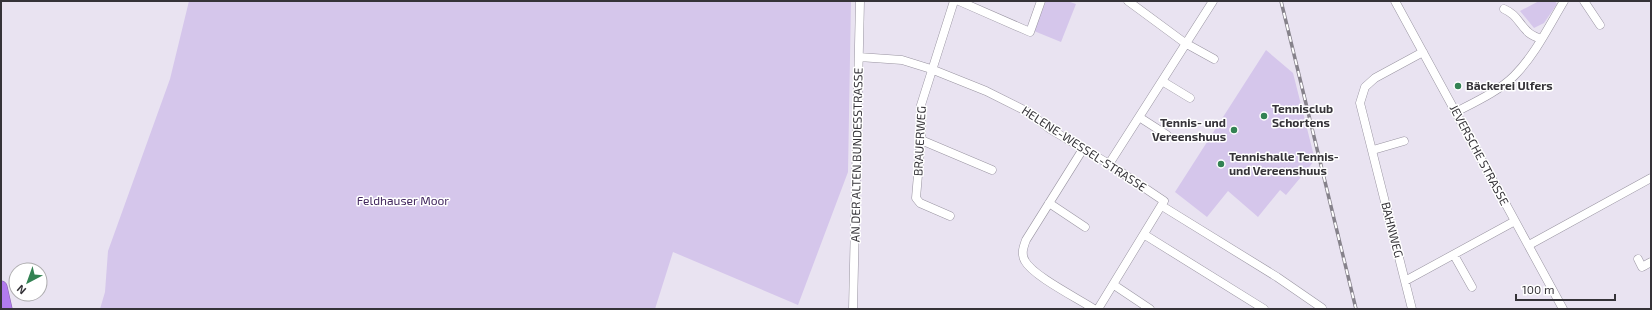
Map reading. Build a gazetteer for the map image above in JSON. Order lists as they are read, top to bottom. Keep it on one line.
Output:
{"streets":{"street":["BRAUERWEG","HELENE-WESSEL-STRASSE","AN DER ALTEN BUNDESSTRASSE","JEVERSCHE STRASSE","BAHNWEG"]},"crossings":[["BRAUERWEG","HELENE-WESSEL-STRASSE"],["HELENE-WESSEL-STRASSE","AN DER ALTEN BUNDESSTRASSE"],["JEVERSCHE STRASSE","BAHNWEG"]],"parks":["Feldhauser Moor"],"places":["Bäckerei Ulfers","Tennisclub Schortens","Tennis- und Vereenshuus","Tennishalle Tennis- und Vereenshuus"],"scale_bar":"100 m","north":"bottom left"}
